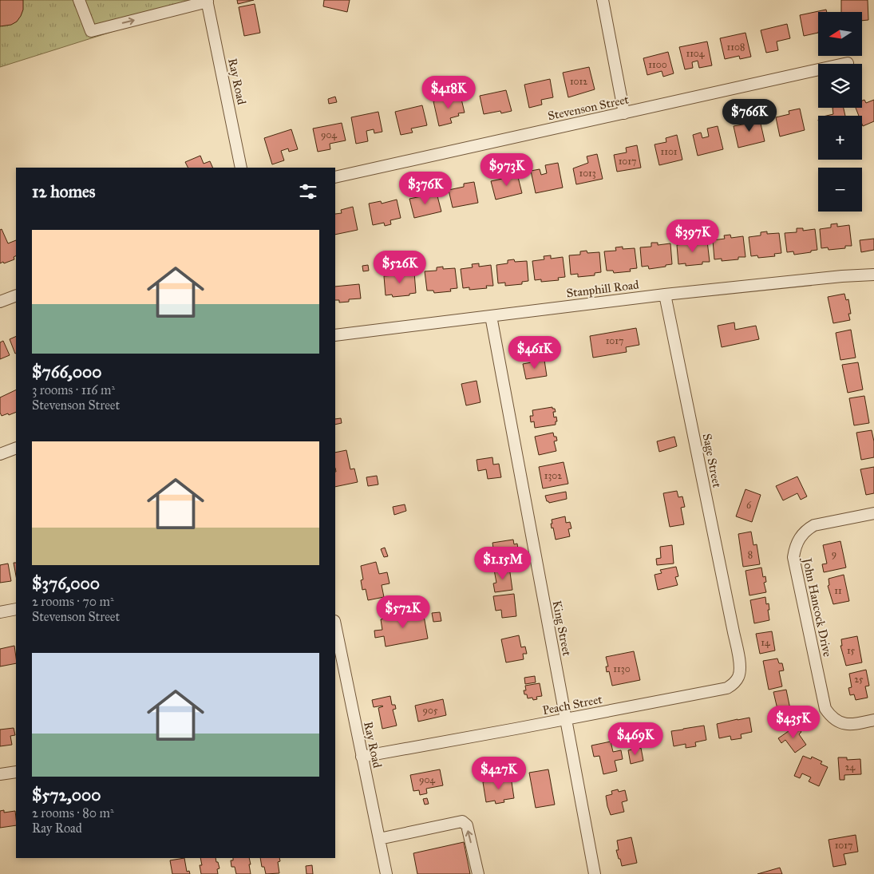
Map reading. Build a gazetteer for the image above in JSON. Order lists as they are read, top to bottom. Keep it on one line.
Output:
{"streets":{"street":["Ray Road","Stevenson Street","Stanphill Road","Sage Street","John Hancock Drive","King Street","Peach Street"]},"crossings":[["Ray Road","Peach Street"],["Stanphill Road","Sage Street"],["Stanphill Road","King Street"],["Sage Street","Peach Street"],["King Street","Peach Street"]],"house_numbers":["1108","1104","1100","1012","904","1101","1017","1013","1017","1302","6","9","8","11","14","15","1130","25","905","24","904","1017"],"north":"left","page":{"map_buttons":["+","−"],"price":["$418K","$766K","$973K","$376K","$397K","$526K","$461K","$1.15M","$572K","$435K","$469K","$427K"],"heading":"12 homes","list":[{"name":"$766,000","note":"3 rooms · 116 m² · Stevenson Street"},{"name":"$376,000","note":"2 rooms · 70 m² · Stevenson Street"},{"name":"$572,000","note":"2 rooms · 80 m² · Ray Road"}]}}
